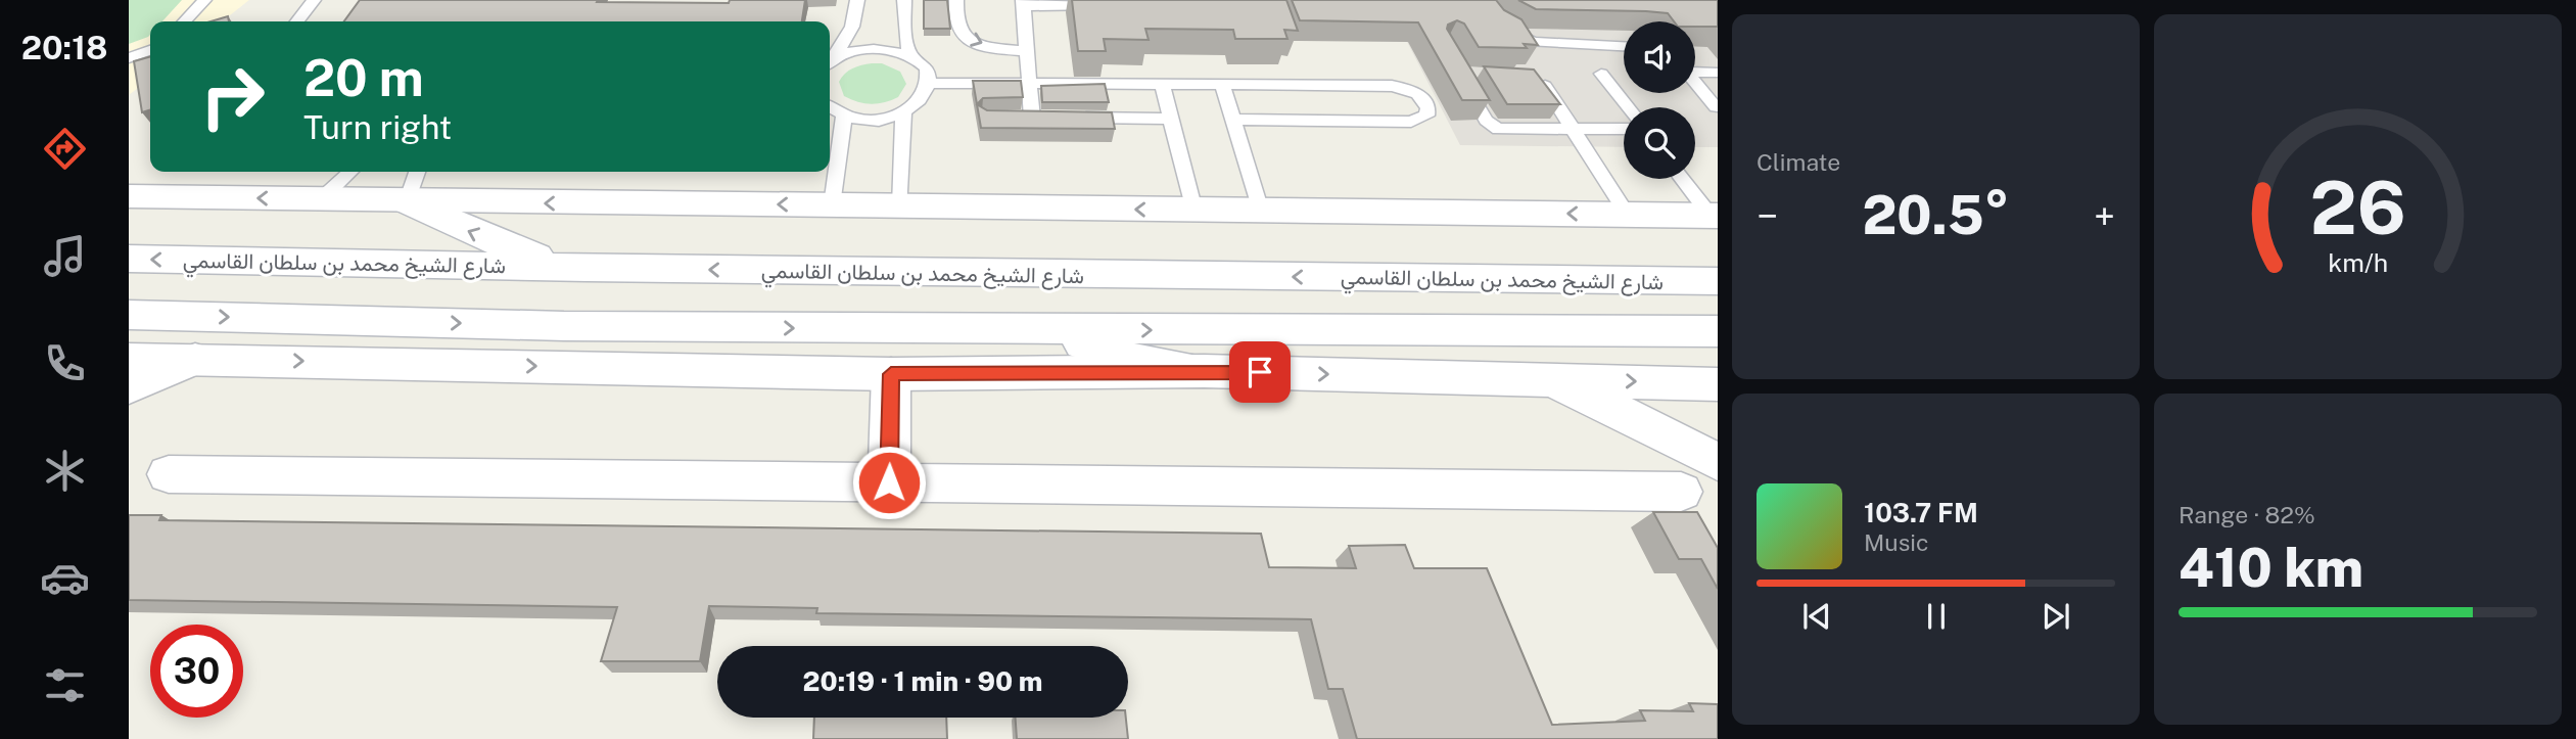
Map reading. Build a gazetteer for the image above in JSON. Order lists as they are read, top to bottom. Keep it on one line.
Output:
{"streets":{"street":["شارع الشيخ محمد بن سلطان القاسمي"]},"page":{"tabs":"20:18","tile":["Climate",["Range · 82%","410 km"]],"turn":["20 m","Turn right"],"heat":["−","20.5°","+"],"song":["103.7 FM","Music"],"limit":"30","trip":"20:19 · 1 min · 90 m","gauge":["26","km/h"]}}
